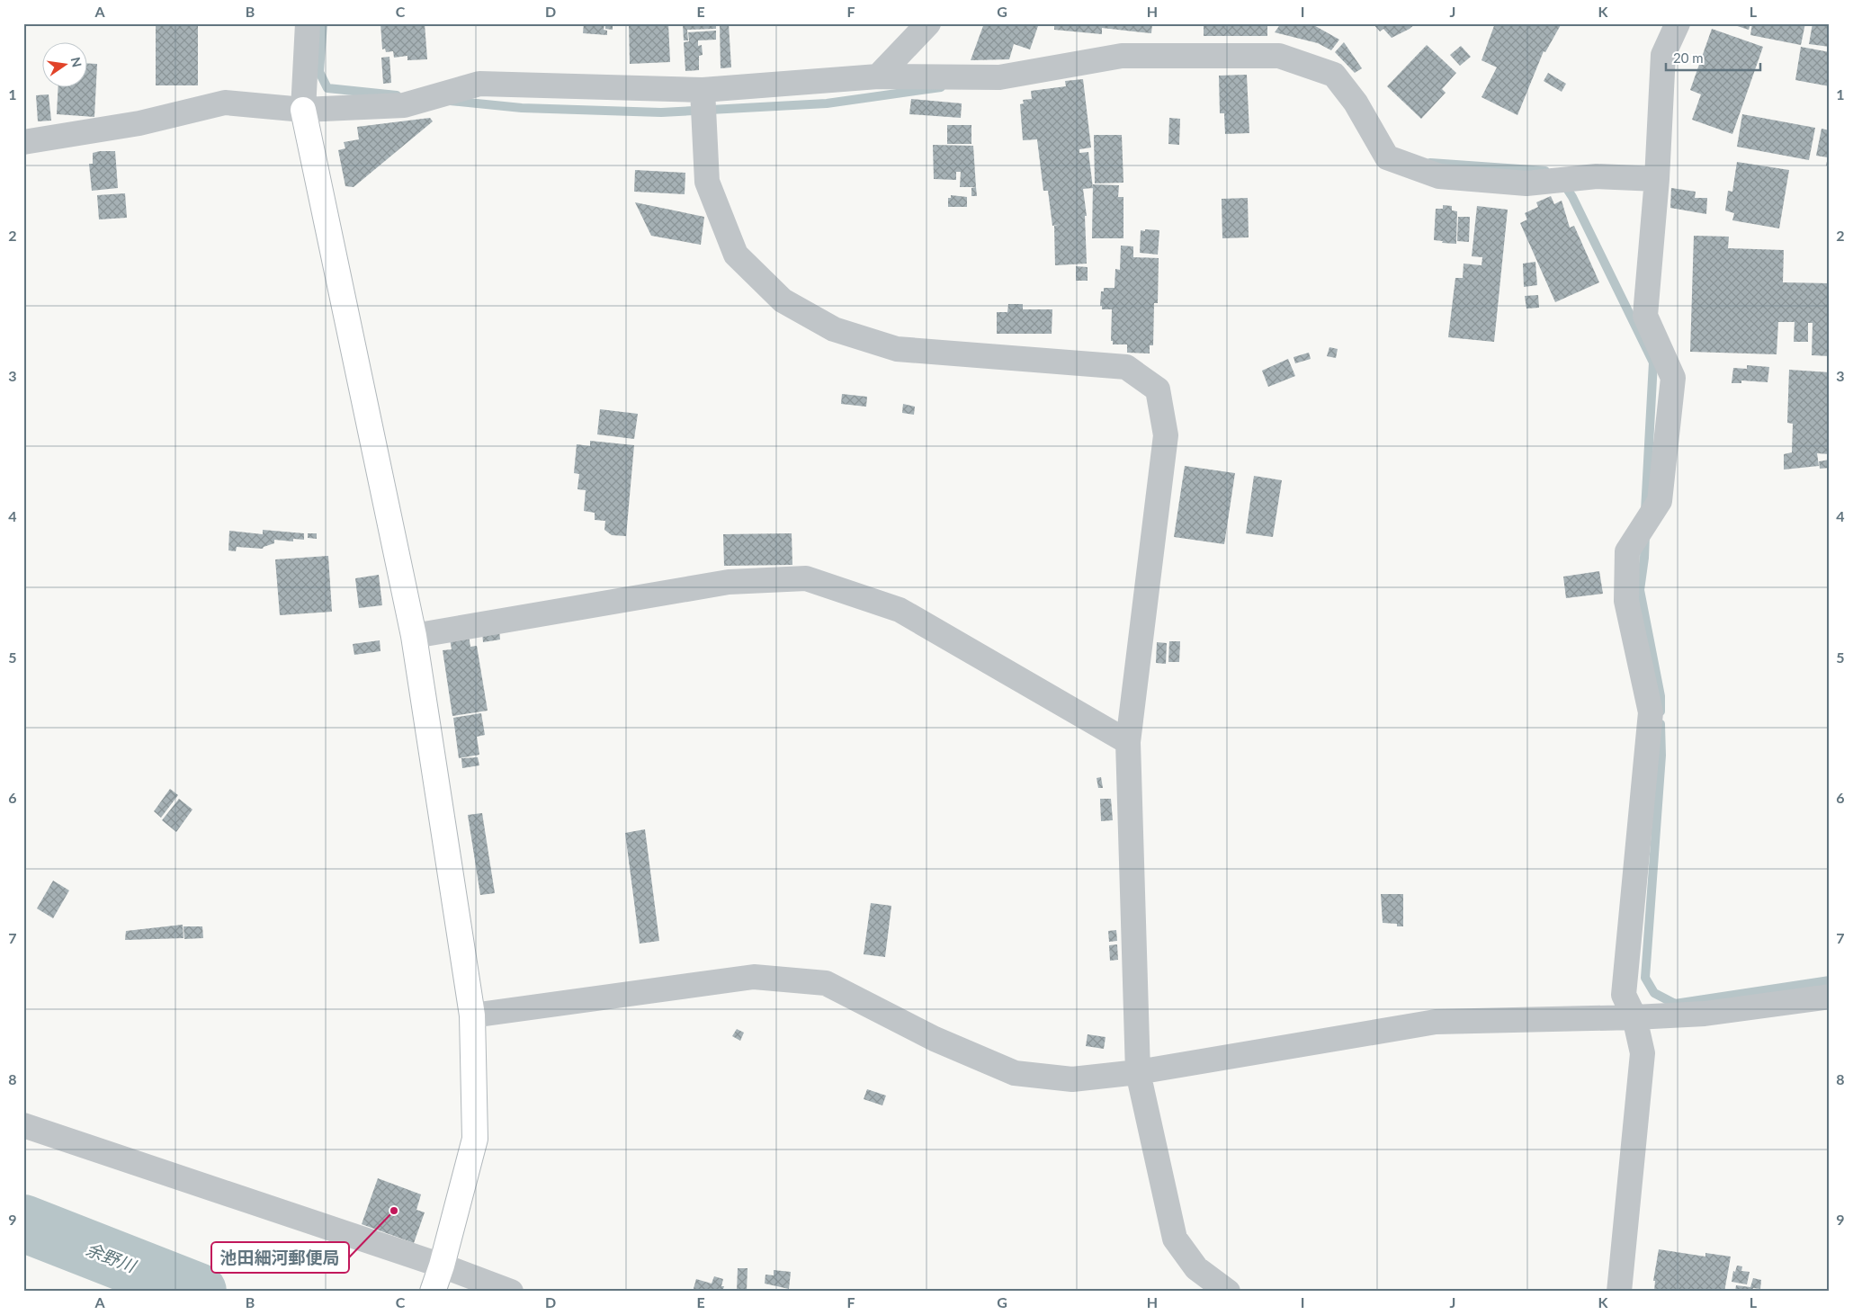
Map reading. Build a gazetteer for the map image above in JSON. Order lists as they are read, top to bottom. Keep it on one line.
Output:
{"water":["余野川"],"places":["池田細河郵便局"],"scale_bar":"20 m","north":"right","grid":{"columns":["A","B","C","D","E","F","G","H","I","J","K","L"],"rows":["1","2","3","4","5","6","7","8","9"]}}
